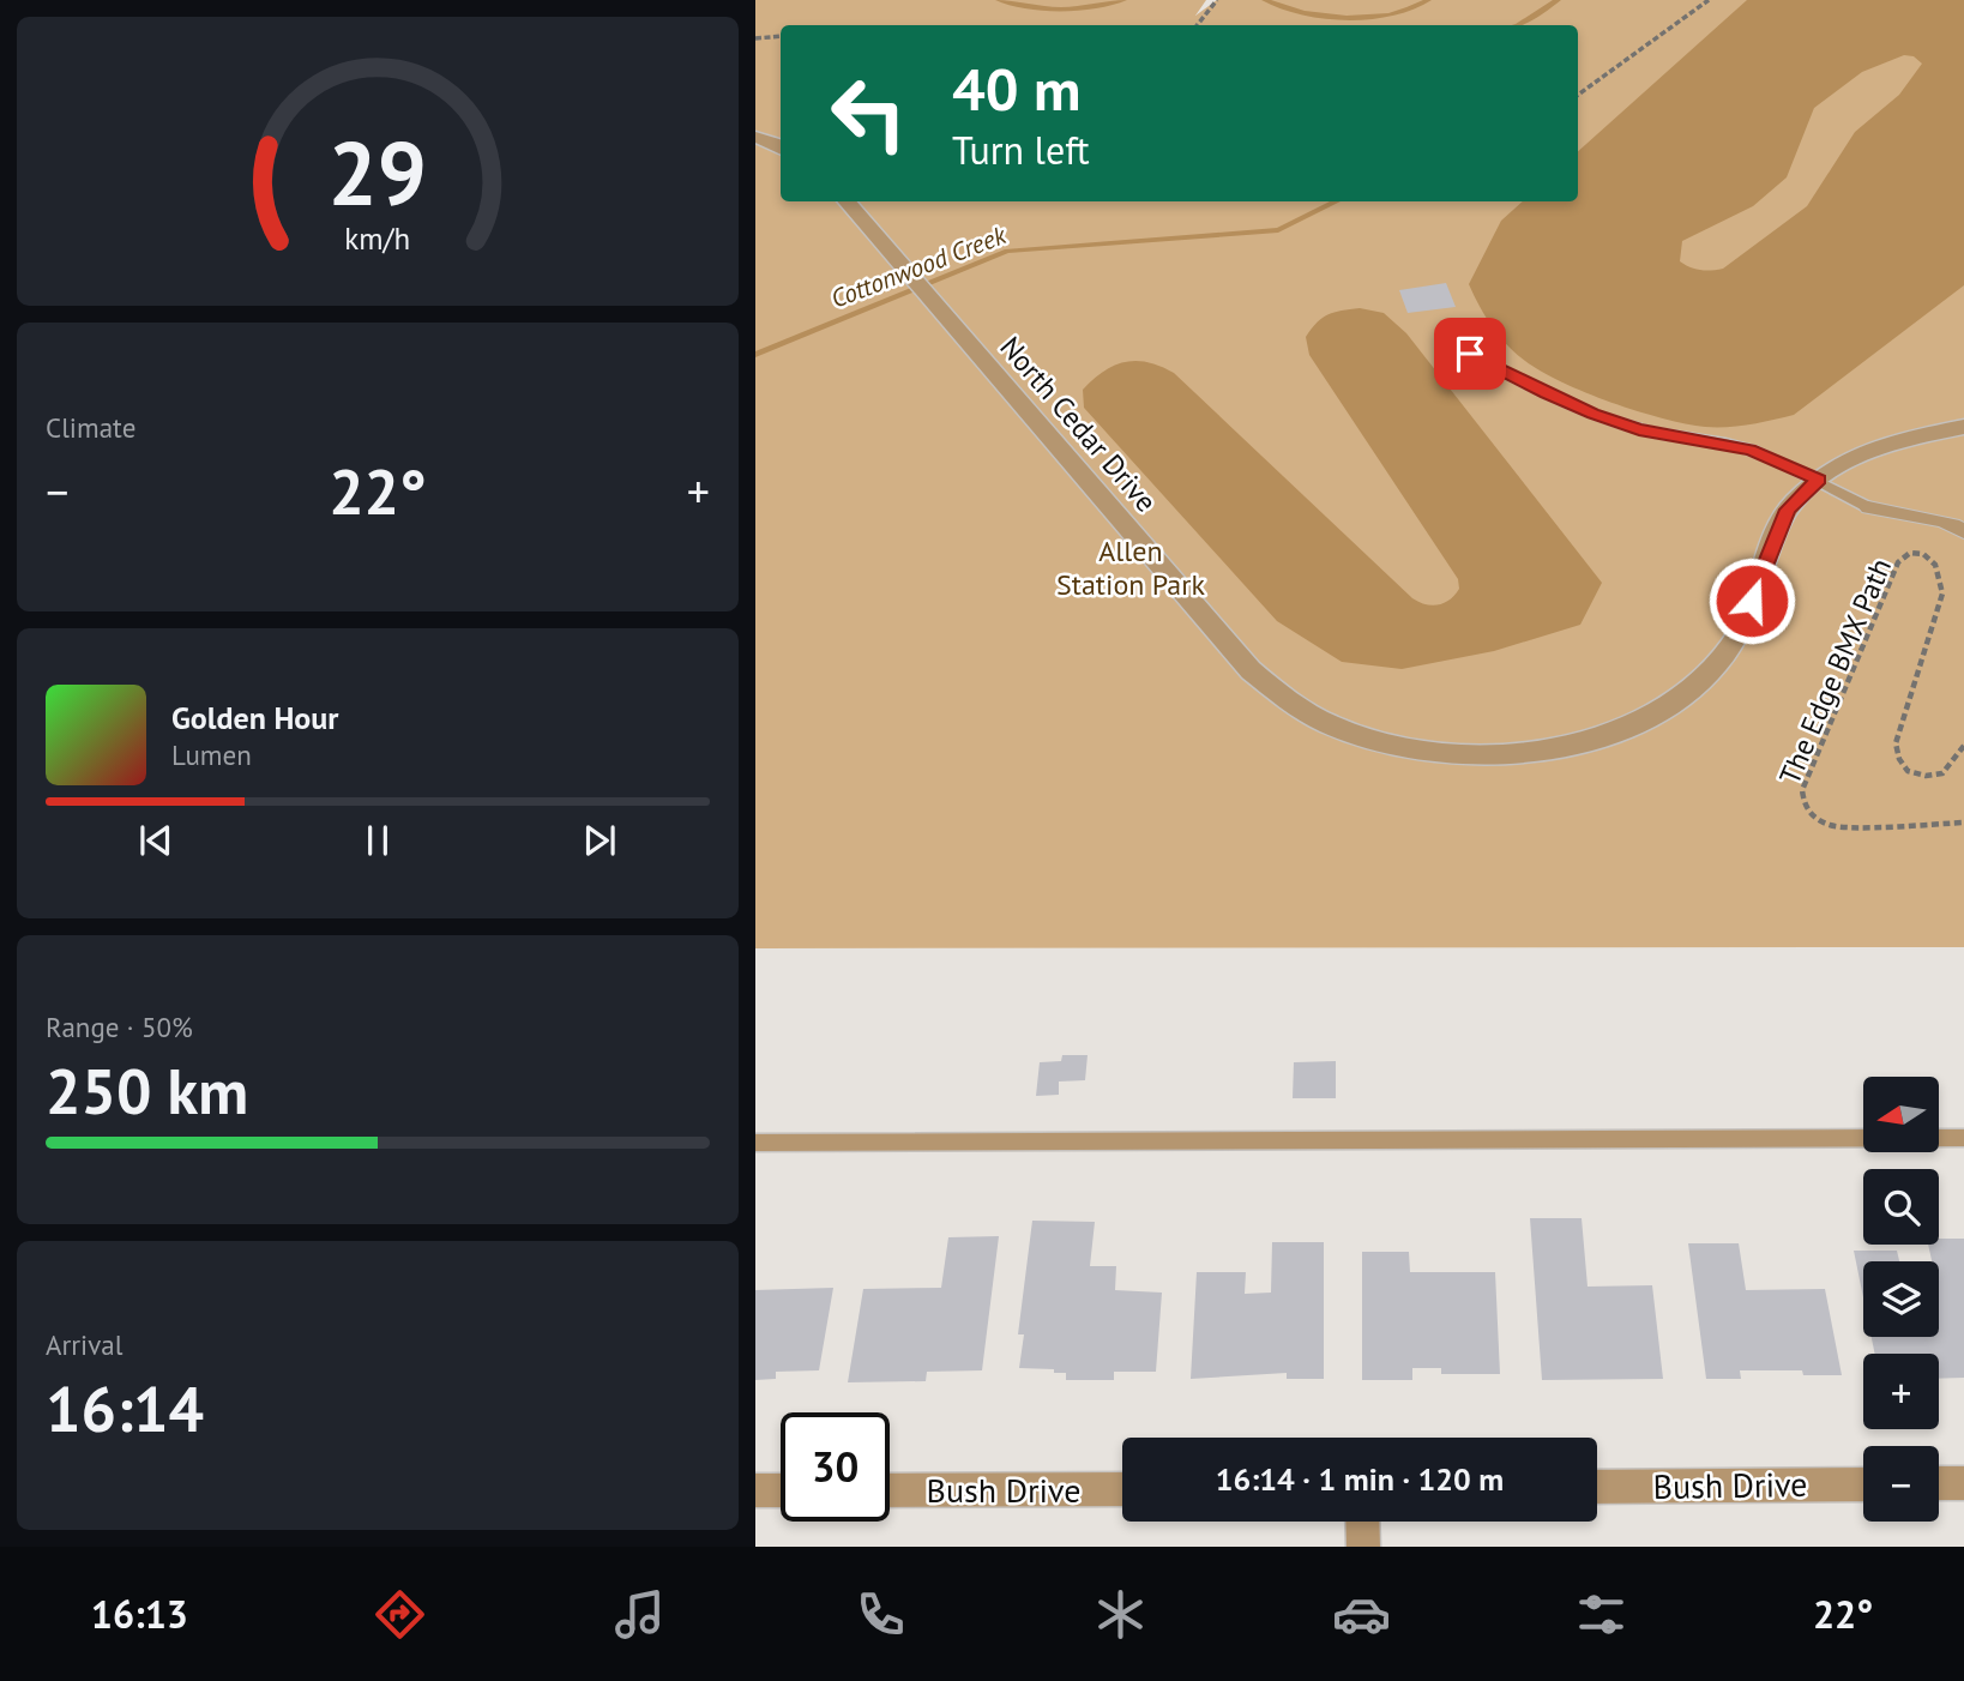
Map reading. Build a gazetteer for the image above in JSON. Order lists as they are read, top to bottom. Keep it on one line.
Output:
{"streets":{"street":["North Cedar Drive","Bush Drive"],"path":["The Edge BMX Path"]},"water":["Cottonwood Creek"],"parks":["Allen Station Park"],"north":"left","page":{"turn":["40 m","Turn left"],"tile":["Climate",["Range · 50%","250 km"],["Arrival","16:14"]],"heat":["−","22°","+"],"song":["Golden Hour","Lumen"],"map_buttons":["+","−"],"limit":"30","trip":"16:14 · 1 min · 120 m","tabs":["16:13","22°"],"gauge":["29","km/h"]}}
